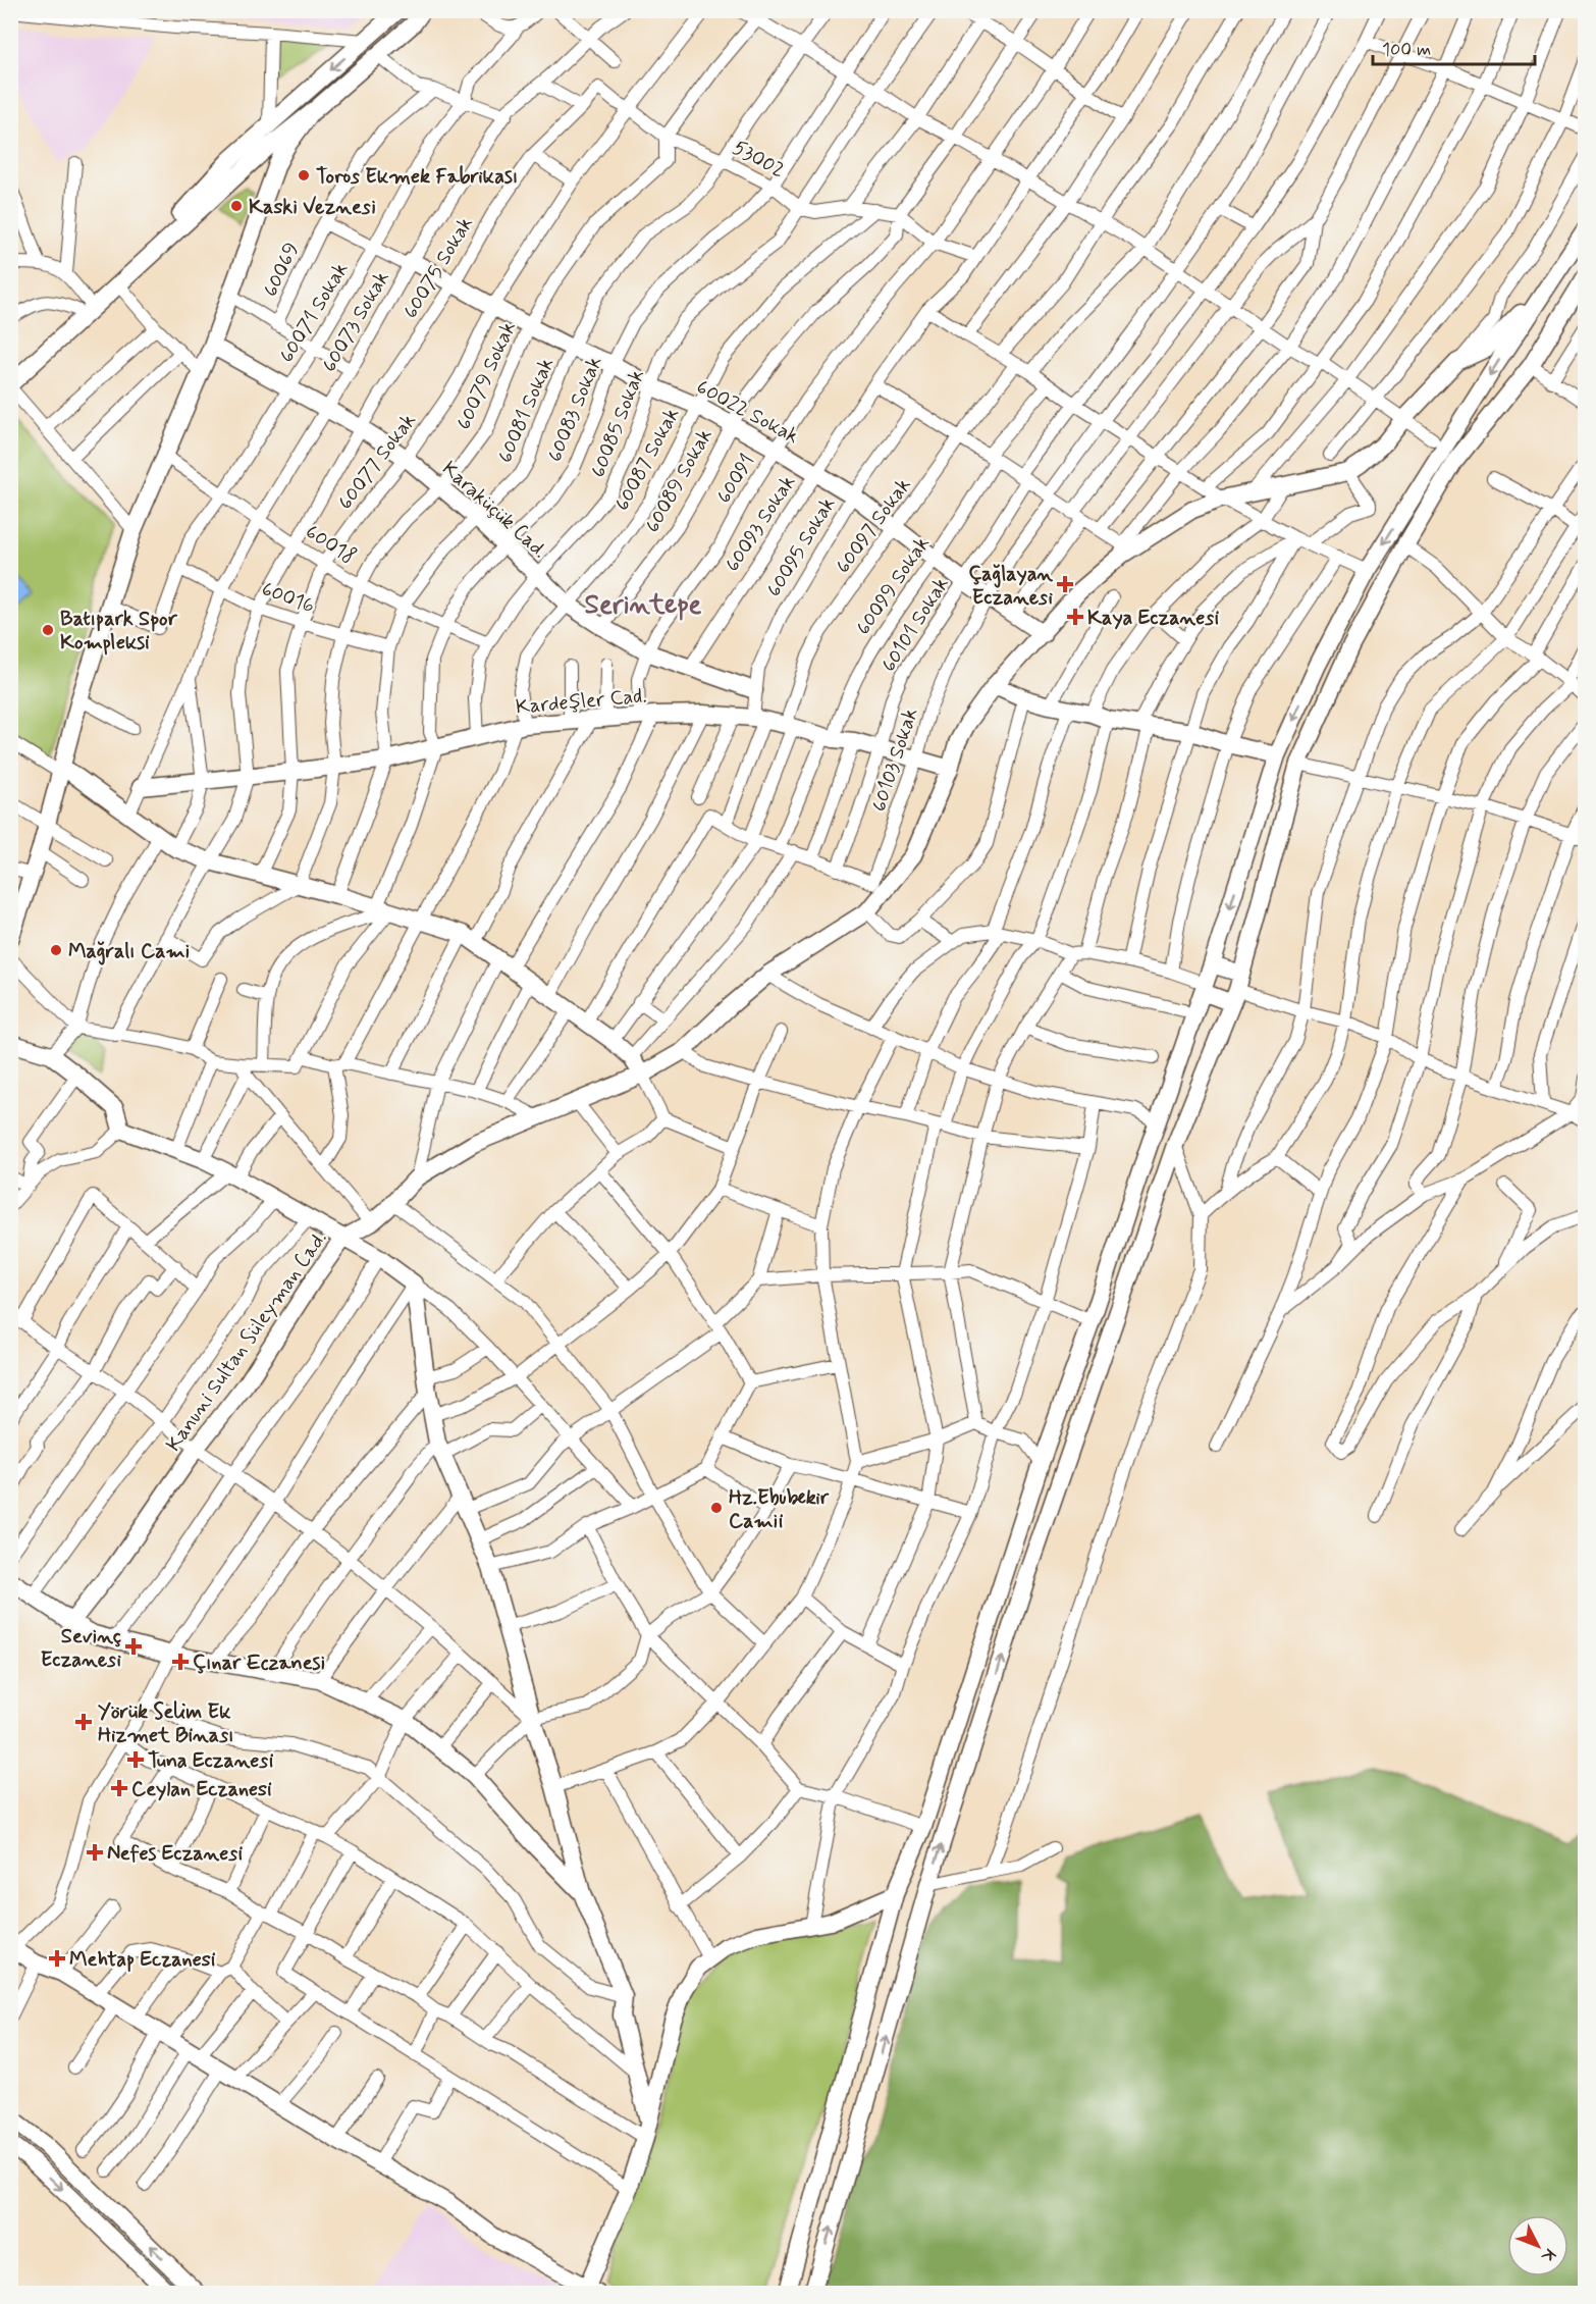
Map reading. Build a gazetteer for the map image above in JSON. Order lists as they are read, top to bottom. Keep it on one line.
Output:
{"streets":{"street":["53002","60075 Sokak","60069","60071 Sokak","60073 Sokak","60079 Sokak","60083 Sokak","60081 Sokak","60022 Sokak","60085 Sokak","60087 Sokak","60077 Sokak","60091","60089 Sokak","Karaküçük Cad.","60093 Sokak","60097 Sokak","60018","60095 Sokak","60099 Sokak","60016","60101 Sokak","Kardeşler Cad.","60103 Sokak","Kanuni Sultan Süleyman Cad."]},"crossings":[["53002","60075 Sokak"],["53002","60079 Sokak"],["53002","60083 Sokak"],["53002","60081 Sokak"],["53002","60085 Sokak"],["53002","60077 Sokak"],["60075 Sokak","60022 Sokak"],["60075 Sokak","Karaküçük Cad."],["60075 Sokak","60018"],["60075 Sokak","60016"],["60075 Sokak","Kardeşler Cad."],["60071 Sokak","Karaküçük Cad."],["60071 Sokak","60018"],["60071 Sokak","60016"],["60073 Sokak","60022 Sokak"],["60073 Sokak","Karaküçük Cad."],["60073 Sokak","60018"],["60073 Sokak","60016"],["60073 Sokak","Kardeşler Cad."],["60079 Sokak","60022 Sokak"],["60079 Sokak","Karaküçük Cad."],["60079 Sokak","60018"],["60079 Sokak","60016"],["60079 Sokak","Kardeşler Cad."],["60083 Sokak","60022 Sokak"],["60083 Sokak","Karaküçük Cad."],["60083 Sokak","60018"],["60083 Sokak","Kardeşler Cad."],["60081 Sokak","60022 Sokak"],["60081 Sokak","Karaküçük Cad."],["60081 Sokak","60018"],["60081 Sokak","60016"],["60081 Sokak","Kardeşler Cad."],["60022 Sokak","60085 Sokak"],["60022 Sokak","60087 Sokak"],["60022 Sokak","60077 Sokak"],["60022 Sokak","60091"],["60022 Sokak","60089 Sokak"],["60022 Sokak","60093 Sokak"],["60022 Sokak","60097 Sokak"],["60022 Sokak","60095 Sokak"],["60022 Sokak","60099 Sokak"],["60022 Sokak","60101 Sokak"],["60022 Sokak","60103 Sokak"],["60022 Sokak","Kanuni Sultan Süleyman Cad."],["60085 Sokak","Karaküçük Cad."],["60085 Sokak","60018"],["60085 Sokak","Kardeşler Cad."],["60087 Sokak","Karaküçük Cad."],["60087 Sokak","Kardeşler Cad."],["60077 Sokak","Karaküçük Cad."],["60077 Sokak","60018"],["60077 Sokak","60016"],["60077 Sokak","Kardeşler Cad."],["60091","Karaküçük Cad."],["60091","Kardeşler Cad."],["60089 Sokak","Karaküçük Cad."],["Karaküçük Cad.","60093 Sokak"],["Karaküçük Cad.","60095 Sokak"],["60097 Sokak","Kardeşler Cad."],["60095 Sokak","Kardeşler Cad."],["60099 Sokak","Kardeşler Cad."],["60101 Sokak","Kardeşler Cad."],["Kardeşler Cad.","60103 Sokak"],["Kardeşler Cad.","Kanuni Sultan Süleyman Cad."],["60103 Sokak","Kanuni Sultan Süleyman Cad."]],"districts":["Serintepe"],"places":{"other":["Toros Ekmek Fabrikası","Kaski Veznesi","Batıpark Spor Kompleksi","Mağralı Cami","Hz.Ebubekir Camii"],"health":["Çağlayan Eczanesi","Kaya Eczanesi","Sevinç Eczanesi","Çınar Eczanesi","Yörük Selim Ek Hizmet Binası","Tuna Eczanesi","Ceylan Eczanesi","Nefes Eczanesi","Mehtap Eczanesi"]},"scale_bar":"100 m","north":"bottom right"}
